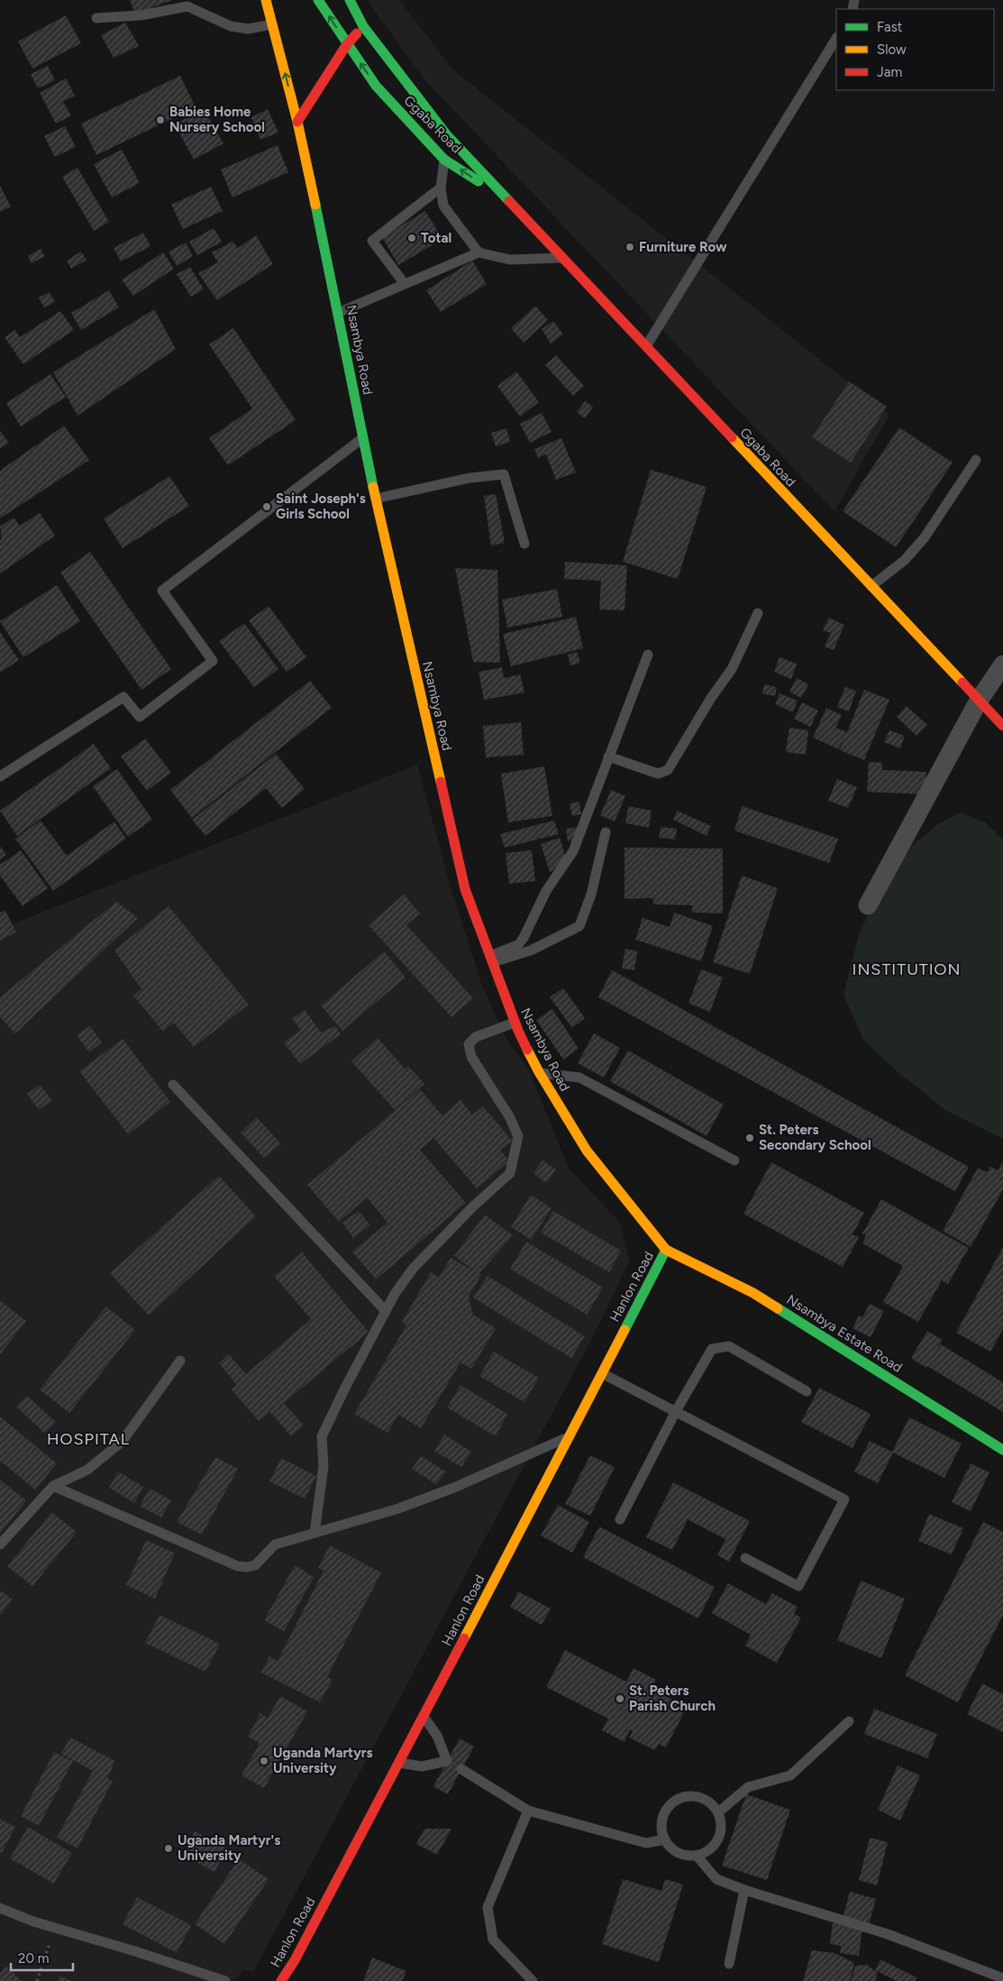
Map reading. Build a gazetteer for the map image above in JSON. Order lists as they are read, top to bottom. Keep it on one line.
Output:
{"streets":{"main road":["Ggaba Road","Nsambya Road","Hanlon Road","Nsambya Estate Road"]},"crossings":[["Nsambya Road","Hanlon Road"],["Nsambya Road","Nsambya Estate Road"],["Hanlon Road","Nsambya Estate Road"]],"districts":["INSTITUTION","HOSPITAL"],"places":["Babies Home Nursery School","Total","Furniture Row","Saint Joseph's Girls School","St. Peters Secondary School","St. Peters Parish Church","Uganda Martyrs University","Uganda Martyr's University"],"legend":["Fast","Slow","Jam"],"scale_bar":"20 m"}
